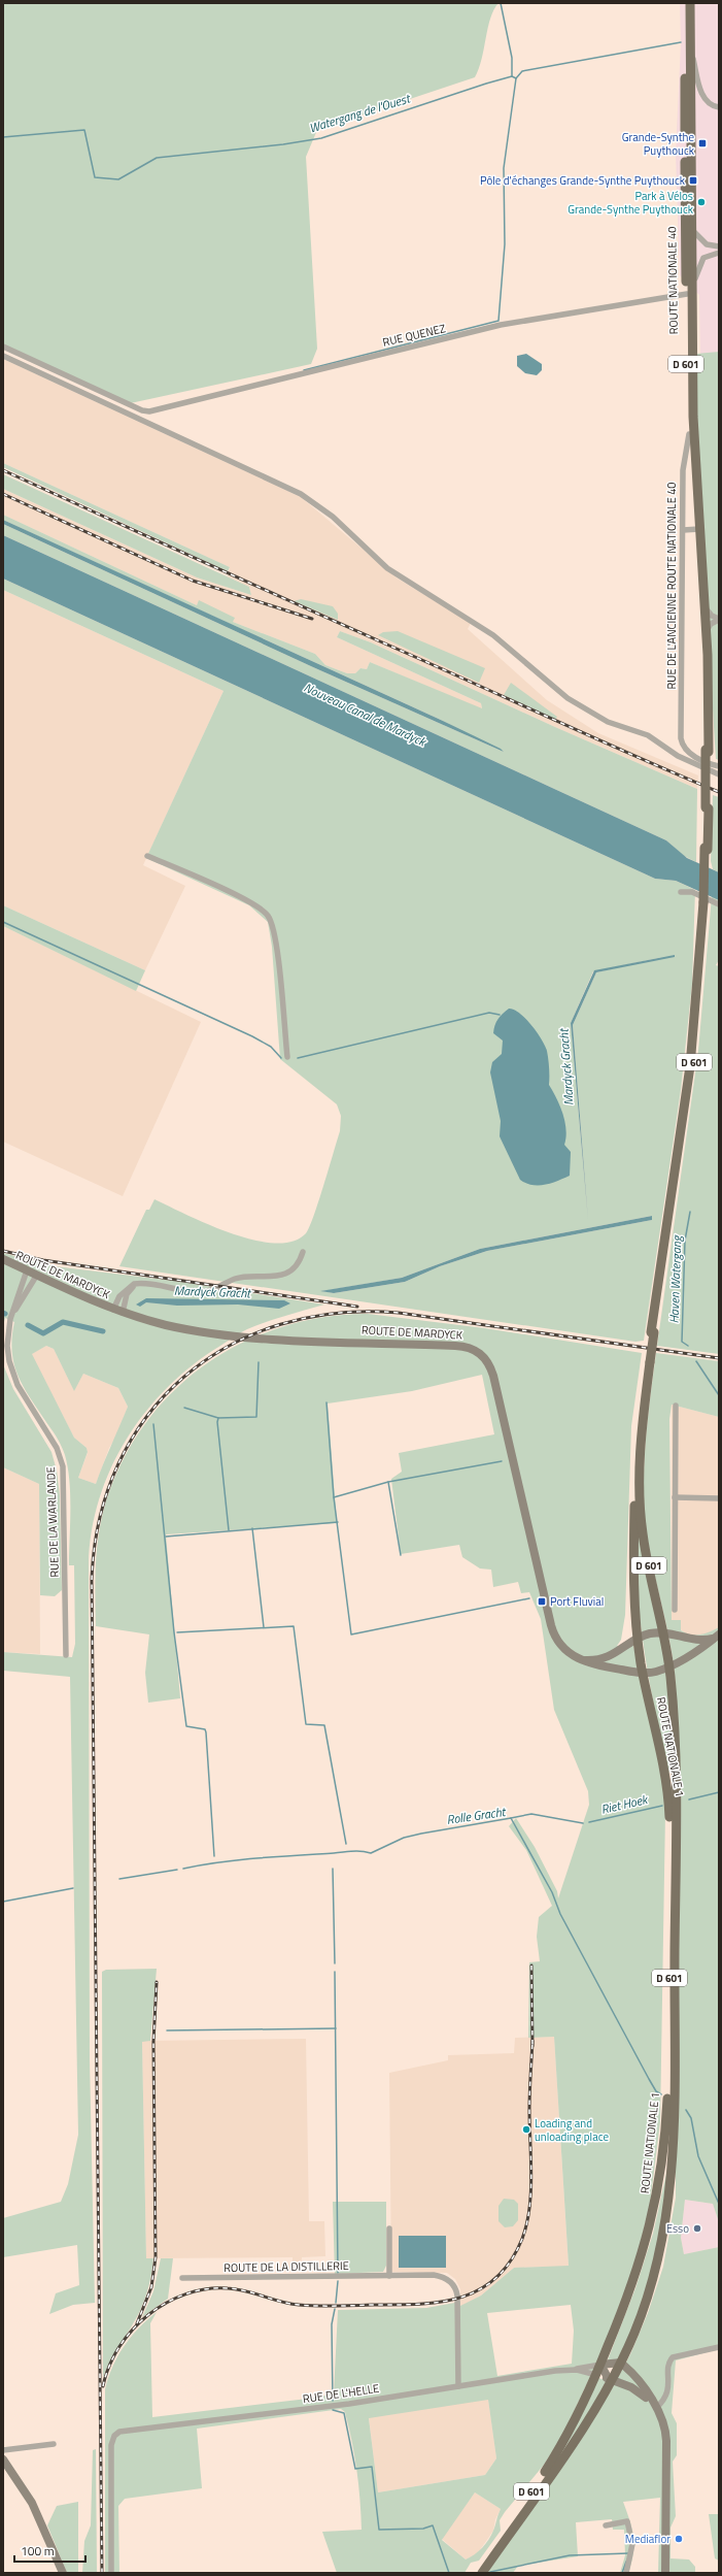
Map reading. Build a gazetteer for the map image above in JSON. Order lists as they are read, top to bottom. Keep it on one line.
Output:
{"streets":{"main road":["ROUTE NATIONALE 40","D 601","ROUTE DE MARDYCK","ROUTE NATIONALE 1"],"street":["RUE QUENEZ","RUE DE L'ANCIENNE ROUTE NATIONALE 40","RUE DE LA WARLANDE","ROUTE DE LA DISTILLERIE","RUE DE L'HELLE"]},"crossings":[["ROUTE NATIONALE 40","RUE QUENEZ"],["ROUTE NATIONALE 40","D 601"],["ROUTE NATIONALE 40","RUE DE L'ANCIENNE ROUTE NATIONALE 40"],["D 601","RUE DE L'ANCIENNE ROUTE NATIONALE 40"],["D 601","ROUTE DE MARDYCK"],["D 601","ROUTE NATIONALE 1"],["ROUTE DE MARDYCK","RUE DE LA WARLANDE"],["ROUTE DE MARDYCK","ROUTE NATIONALE 1"],["ROUTE NATIONALE 1","RUE DE L'HELLE"],["ROUTE DE LA DISTILLERIE","RUE DE L'HELLE"]],"water":["Watergang de l'Ouest","Nouveau Canal de Mardyck","Mardyck Gracht","Haven Watergang","Riet Hoek","Rolle Gracht"],"places":{"transit":["Grande-Synthe Puythouck","Pôle d'échanges Grande-Synthe Puythouck","Port Fluvial"],"other":["Park à Vélos Grande-Synthe Puythouck","Loading and unloading place","Esso","Mediaflor"]},"scale_bar":"100 m"}
